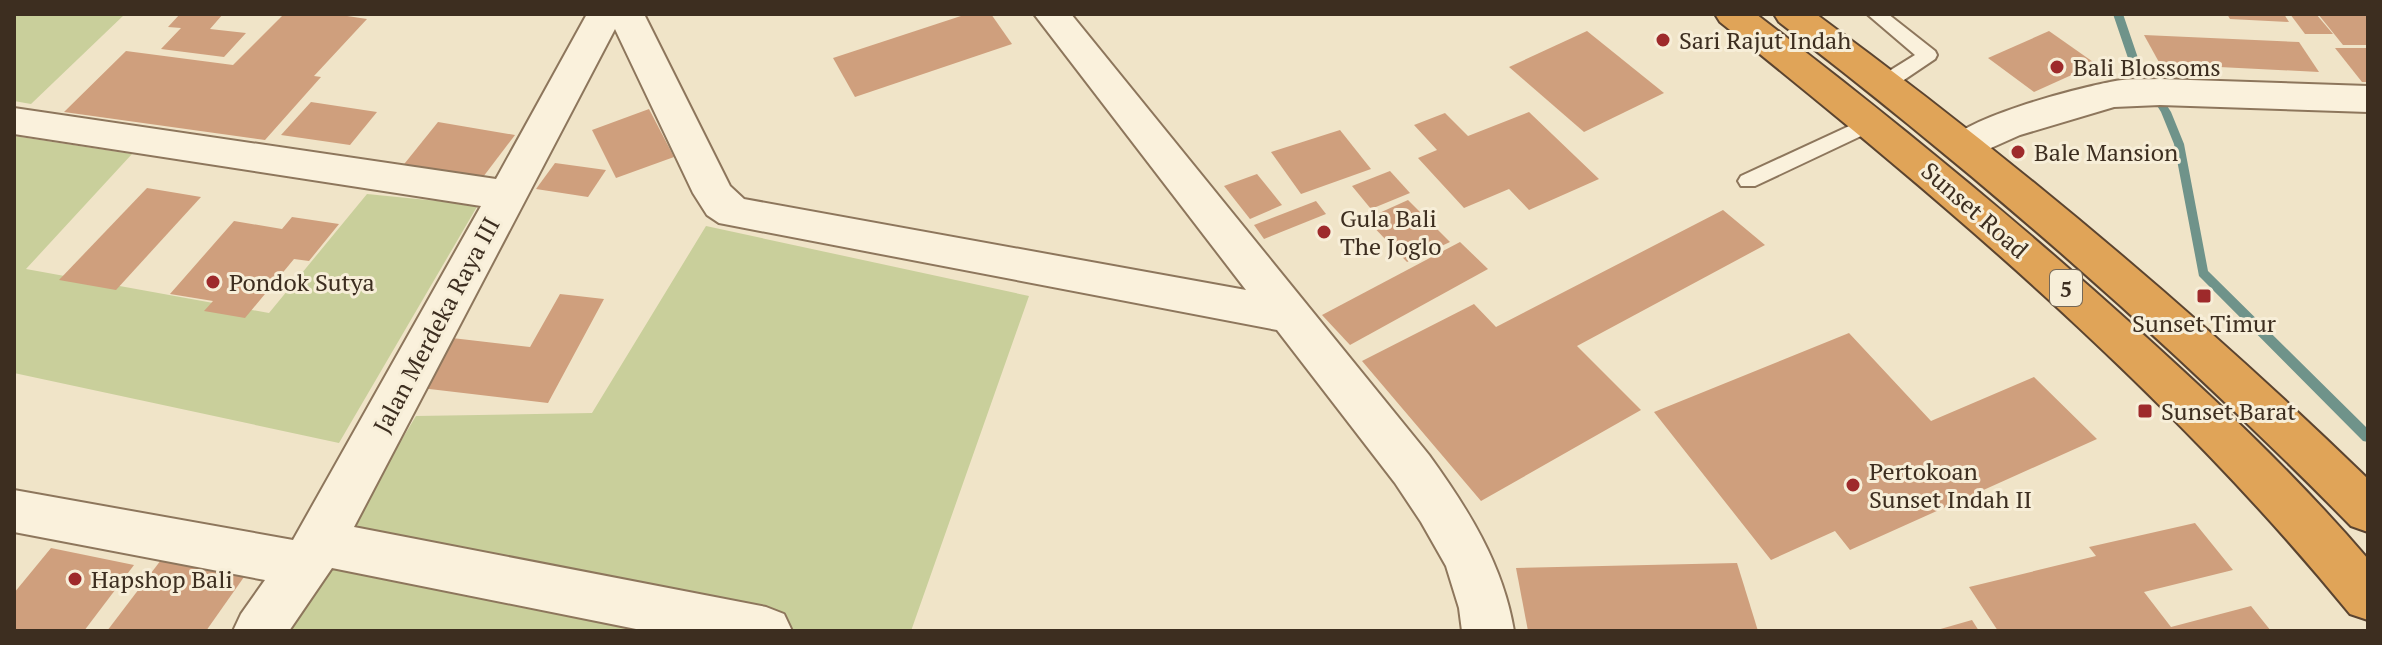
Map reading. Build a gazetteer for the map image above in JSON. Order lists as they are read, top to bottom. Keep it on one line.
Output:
{"streets":{"highway":["Sunset Road","5"],"street":["Jalan Merdeka Raya III"]},"places":{"other":["Sari Rajut Indah","Bali Blossoms","Bale Mansion","Gula Bali The Joglo","Pondok Sutya","Pertokoan Sunset Indah II","Hapshop Bali"],"transit":["Sunset Timur","Sunset Barat"]}}
